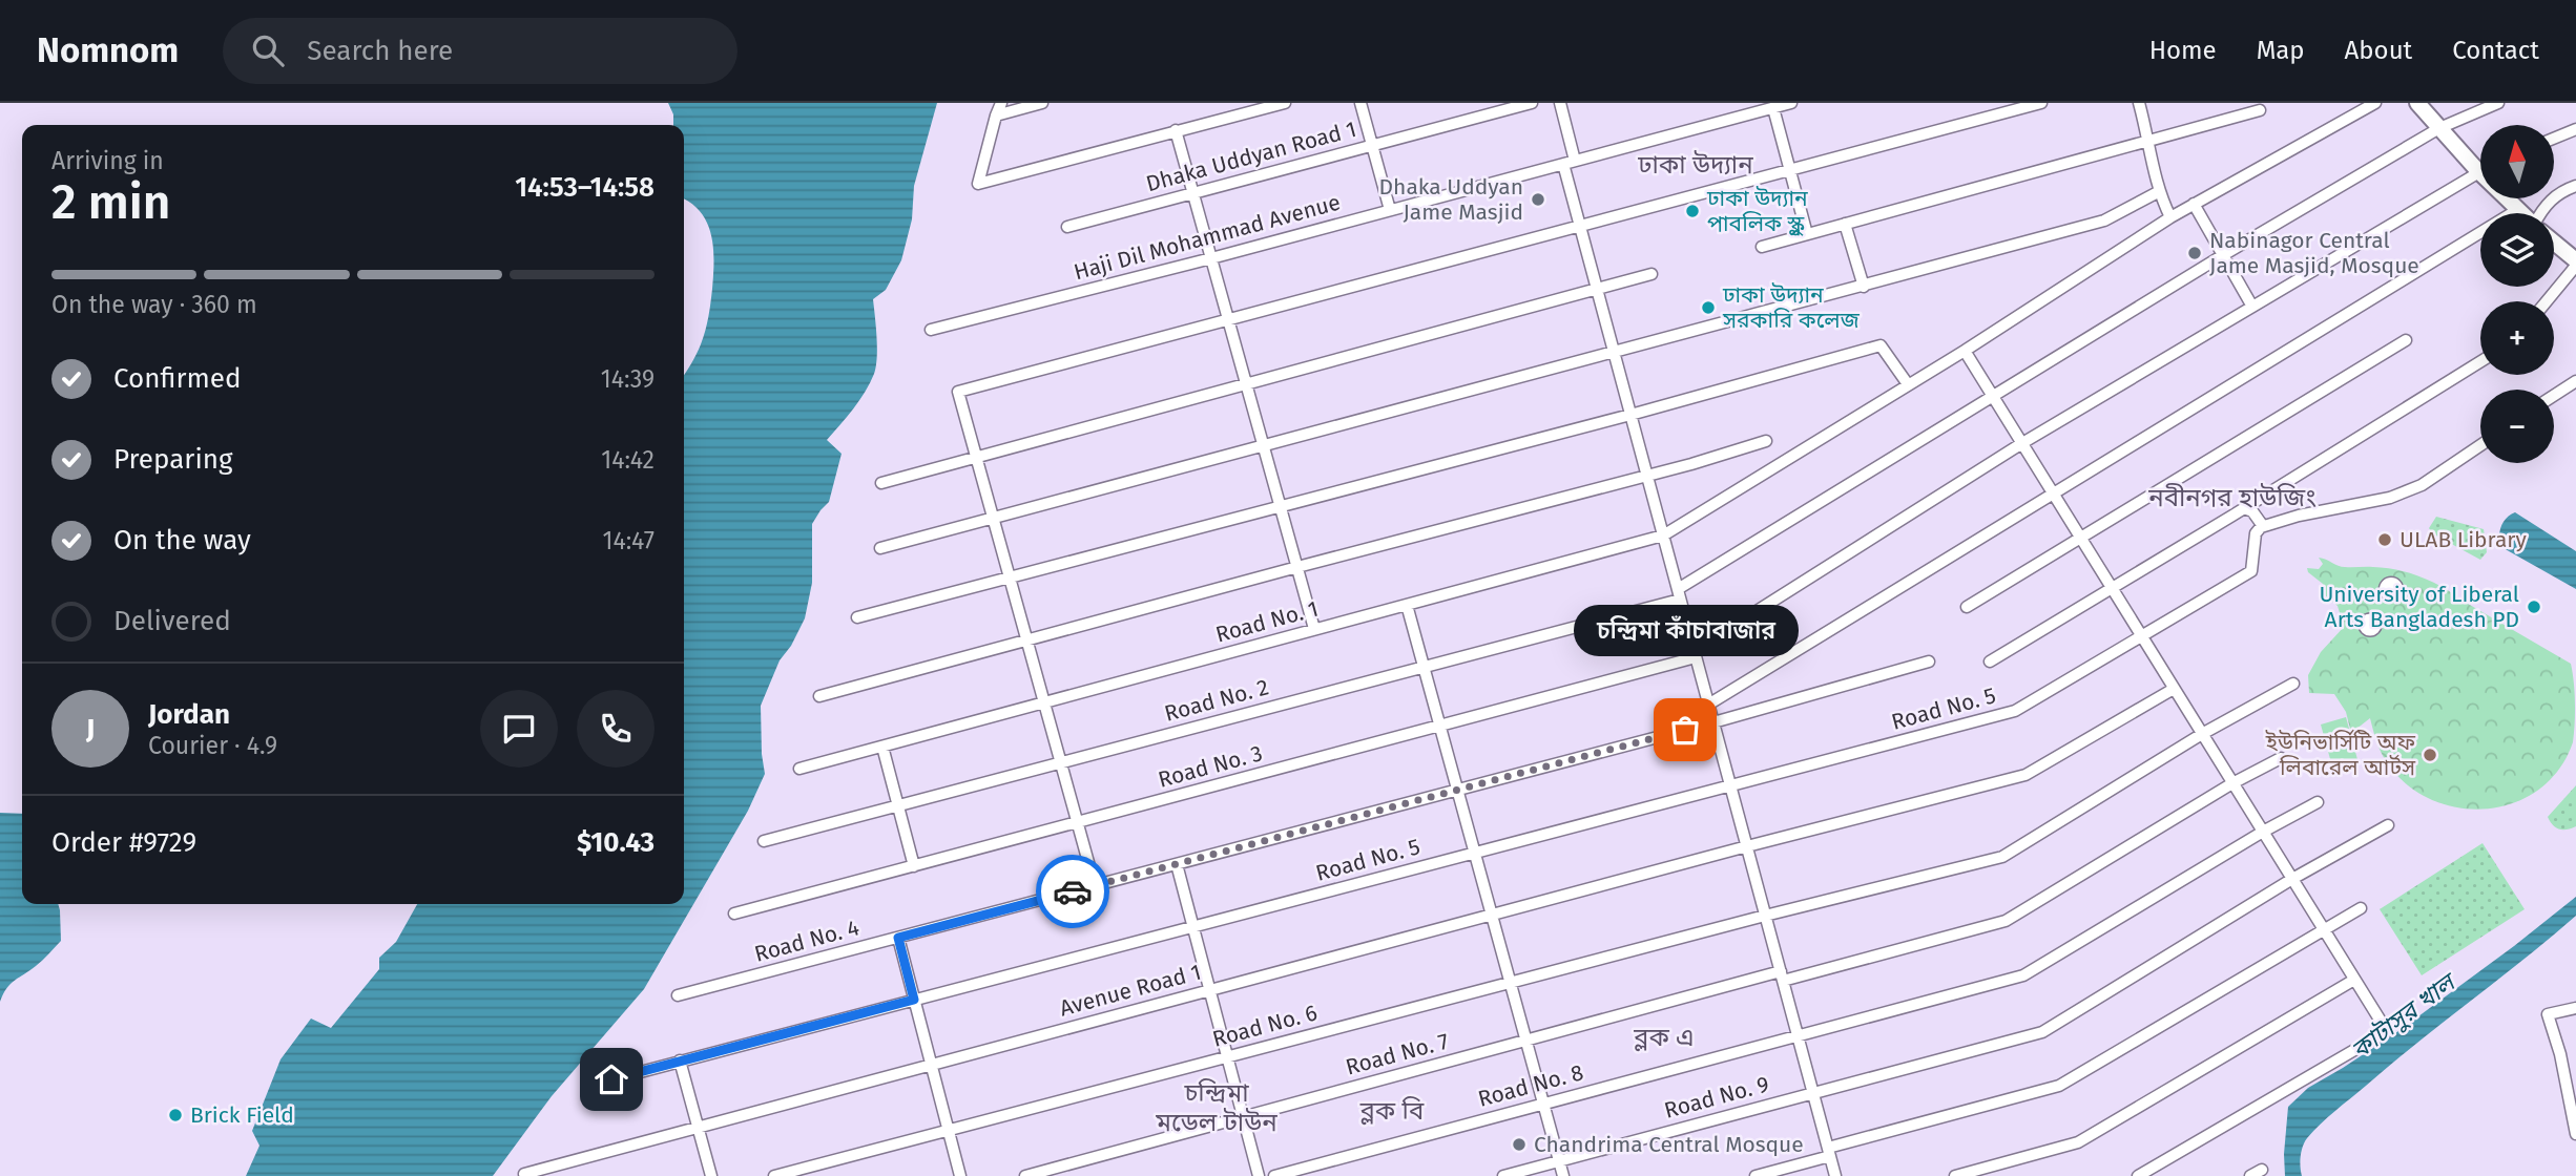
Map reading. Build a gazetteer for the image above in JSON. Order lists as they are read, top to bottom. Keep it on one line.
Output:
{"streets":{"street":["Dhaka Uddyan Road 1","Haji Dil Mohammad Avenue","Road No. 1","Road No. 2","Road No. 5","Road No. 3","Road No. 4","Avenue Road 1","Road No. 6","Road No. 7","Road No. 8","Road No. 9"]},"districts":["ঢাকা উদ্যান","নবীনগর হাউজিং","ব্লক এ","চন্দ্রিমা মডেল টাউন","ব্লক বি"],"water":["কাটাসুর খাল"],"places":["Dhaka Uddyan Jame Masjid","ঢাকা উদ্যান পাবলিক স্কুল","Nabinagor Central Jame Masjid, Mosque","ঢাকা উদ্যান সরকারি কলেজ","ULAB Library","University of Liberal Arts Bangladesh PD","চন্দ্রিমা কাঁচাবাজার","ইউনিভার্সিটি অফ লিবারেল আর্টস","Brick Field","Chandrima Central Mosque"],"north":"top","page":{"header":"Nomnom","search":"Search here","nav":["Home","Map","About","Contact"],"map_buttons":["+","−"],"heading":["2 min","Arriving in","14:53–14:58"],"panel":["Jordan","Courier · 4.9","Order #9729","$10.43"],"bar":"On the way · 360 m","list":[["Confirmed","14:39"],["Preparing","14:42"],["On the way","14:47"],"Delivered"],"bubble":"চন্দ্রিমা কাঁচাবাজার","round":"J"}}
